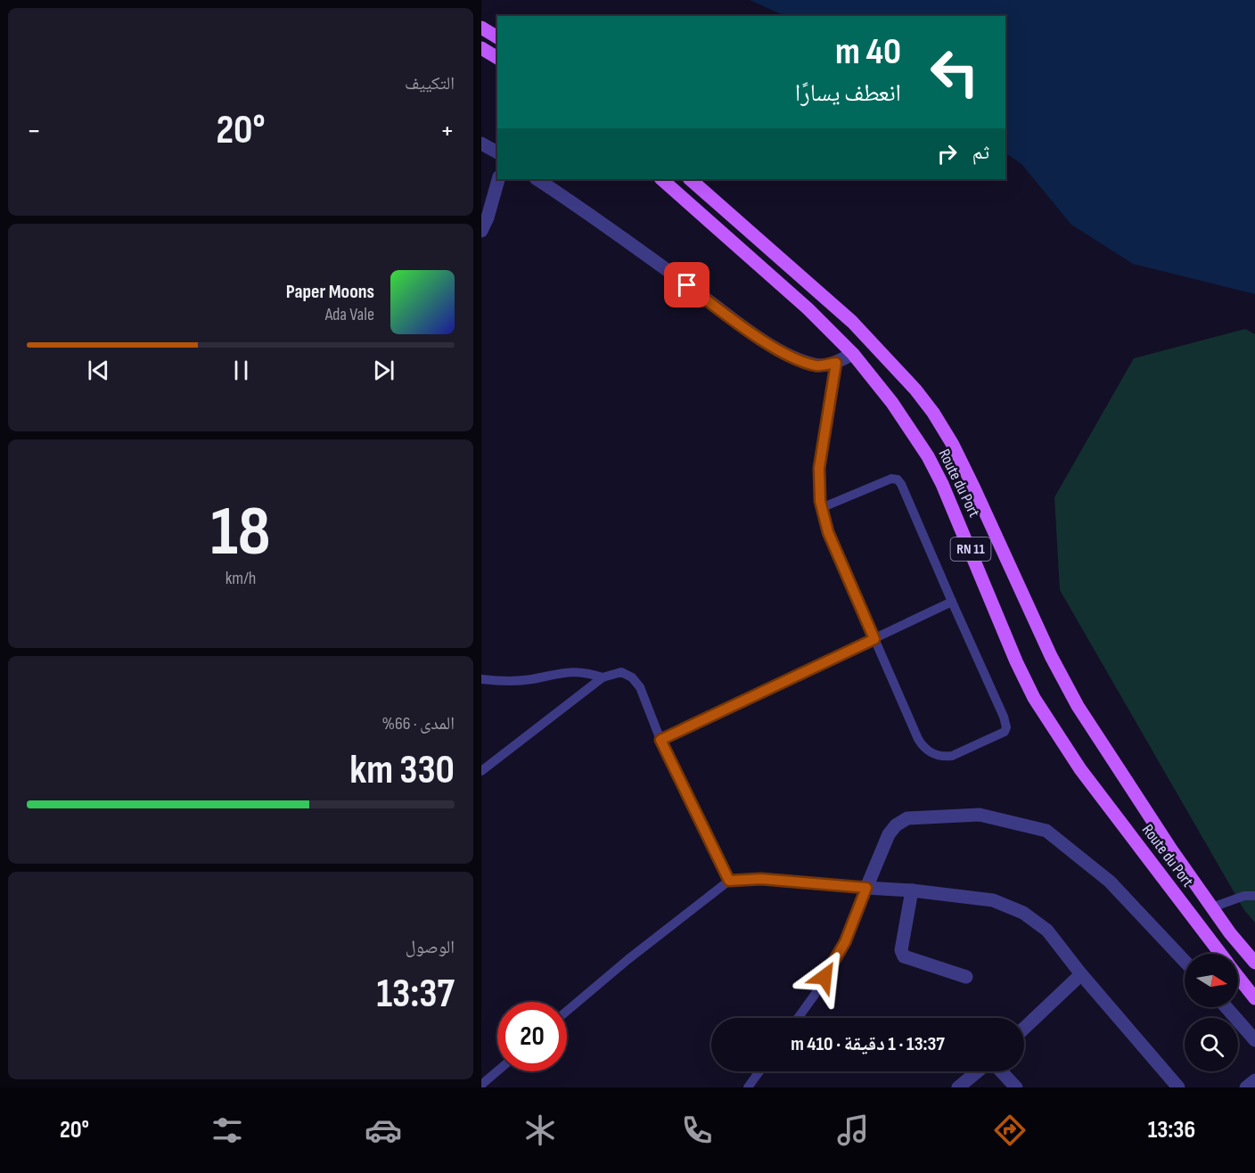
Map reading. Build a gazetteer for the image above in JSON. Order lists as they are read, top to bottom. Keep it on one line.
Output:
{"streets":{"main road":["Route du Port","RN 11"]},"north":"right","page":{"tile":["التكييف",["18","km/h"],["المدى · 66%","330 km"],["الوصول","13:37"]],"turn":["40 m","انعطف يسارًا"],"heat":["−","20°","+"],"then":"ثم","song":["Paper Moons","Ada Vale"],"limit":"20","trip":"13:37 · 1 دقيقة · 410 m","tabs":["13:36","20°"]}}
